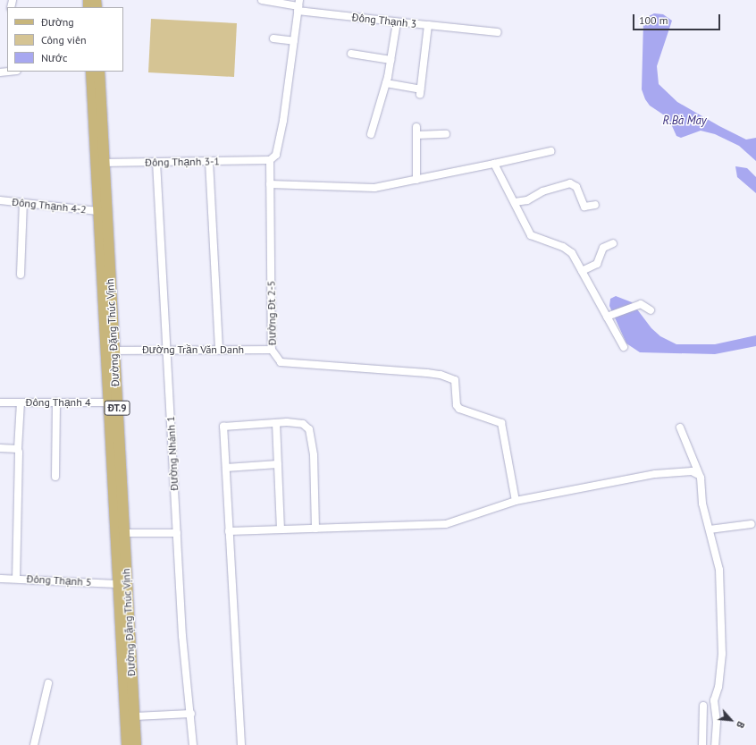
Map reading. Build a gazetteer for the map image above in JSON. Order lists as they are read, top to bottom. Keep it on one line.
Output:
{"streets":{"main road":["Đường Đặng Thúc Vịnh","ĐT.9"],"street":["Đông Thạnh 3","Đông Thạnh 3-1","Đông Thạnh 4-2","Đường Đt 2-5","Đường Trần Văn Danh","Đông Thạnh 4","Đường Nhánh 1","Đông Thạnh 5"]},"crossings":[["Đông Thạnh 3","Đường Đt 2-5"],["Đông Thạnh 3-1","Đường Đt 2-5"],["Đông Thạnh 3-1","Đường Đặng Thúc Vịnh"],["Đông Thạnh 3-1","Đường Nhánh 1"],["Đông Thạnh 4-2","Đường Đặng Thúc Vịnh"],["Đường Đt 2-5","Đường Trần Văn Danh"],["Đường Đặng Thúc Vịnh","Đường Trần Văn Danh"],["Đường Đặng Thúc Vịnh","Đông Thạnh 4"],["Đường Đặng Thúc Vịnh","Đông Thạnh 5"],["Đường Trần Văn Danh","Đường Nhánh 1"]],"water":["R.Bà May"],"legend":["Đường","Công viên","Nước"],"scale_bar":"100 m","north":"bottom right"}
